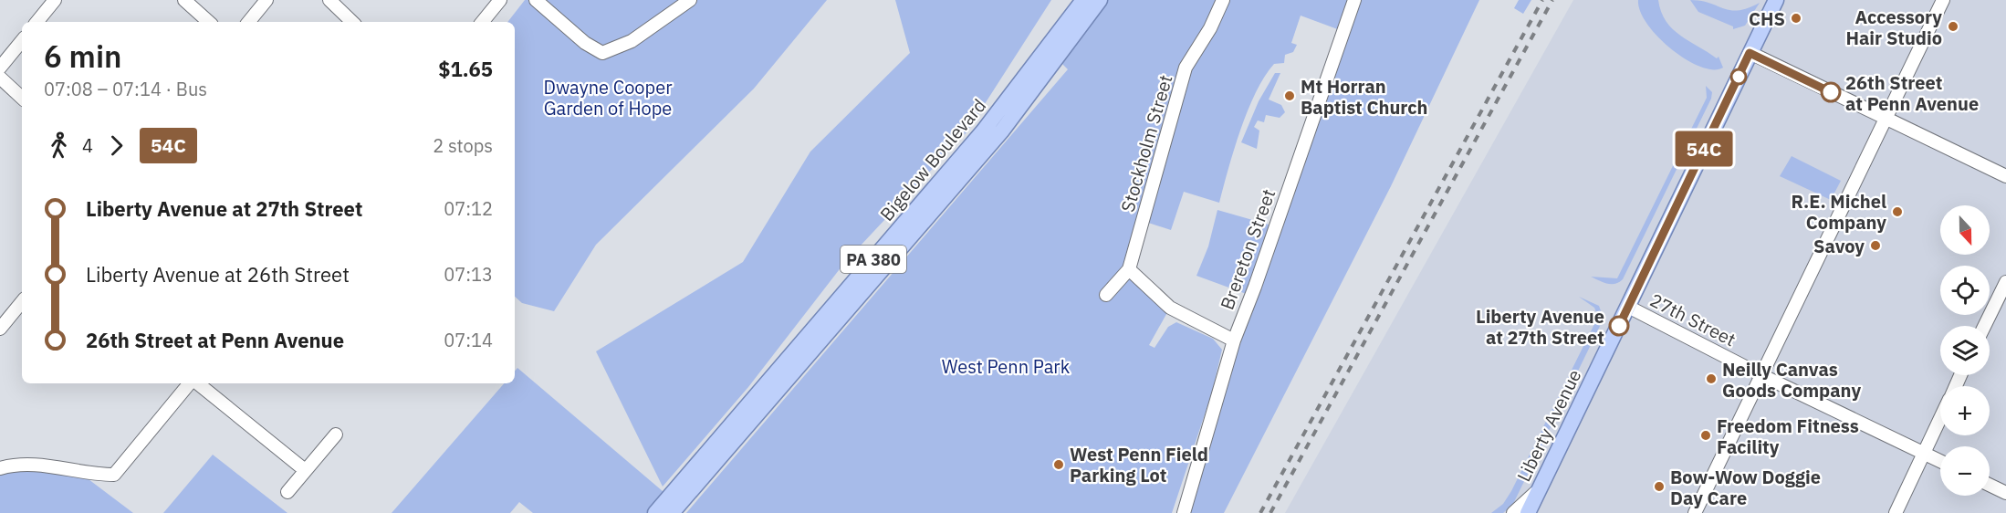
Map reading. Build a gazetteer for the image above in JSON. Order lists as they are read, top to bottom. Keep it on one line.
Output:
{"streets":{"main road":["Bigelow Boulevard","PA 380","Liberty Avenue"],"street":["Stockholm Street","Brereton Street","27th Street"]},"crossings":[["27th Street","Liberty Avenue"]],"parks":["Dwayne Cooper Garden of Hope","West Penn Park"],"places":["CHS","Accessory Hair Studio","26th Street at Penn Avenue","Mt Horran Baptist Church","R.E. Michel Company","Savoy","Liberty Avenue at 27th Street","Neilly Canvas Goods Company","Freedom Fitness Facility","West Penn Field Parking Lot","Bow-Wow Doggie Day Care"],"lines":["bus line 54C"],"north":"bottom","page":{"on_map":"54C","heading":["6 min","07:08 – 07:14 · Bus","$1.65"],"legs":["4","54C","2 stops"],"list":[{"name":"Liberty Avenue at 27th Street","value":"07:12"},{"name":"Liberty Avenue at 26th Street","value":"07:13"},{"name":"26th Street at Penn Avenue","value":"07:14"}],"map_buttons":["+","−"]}}
